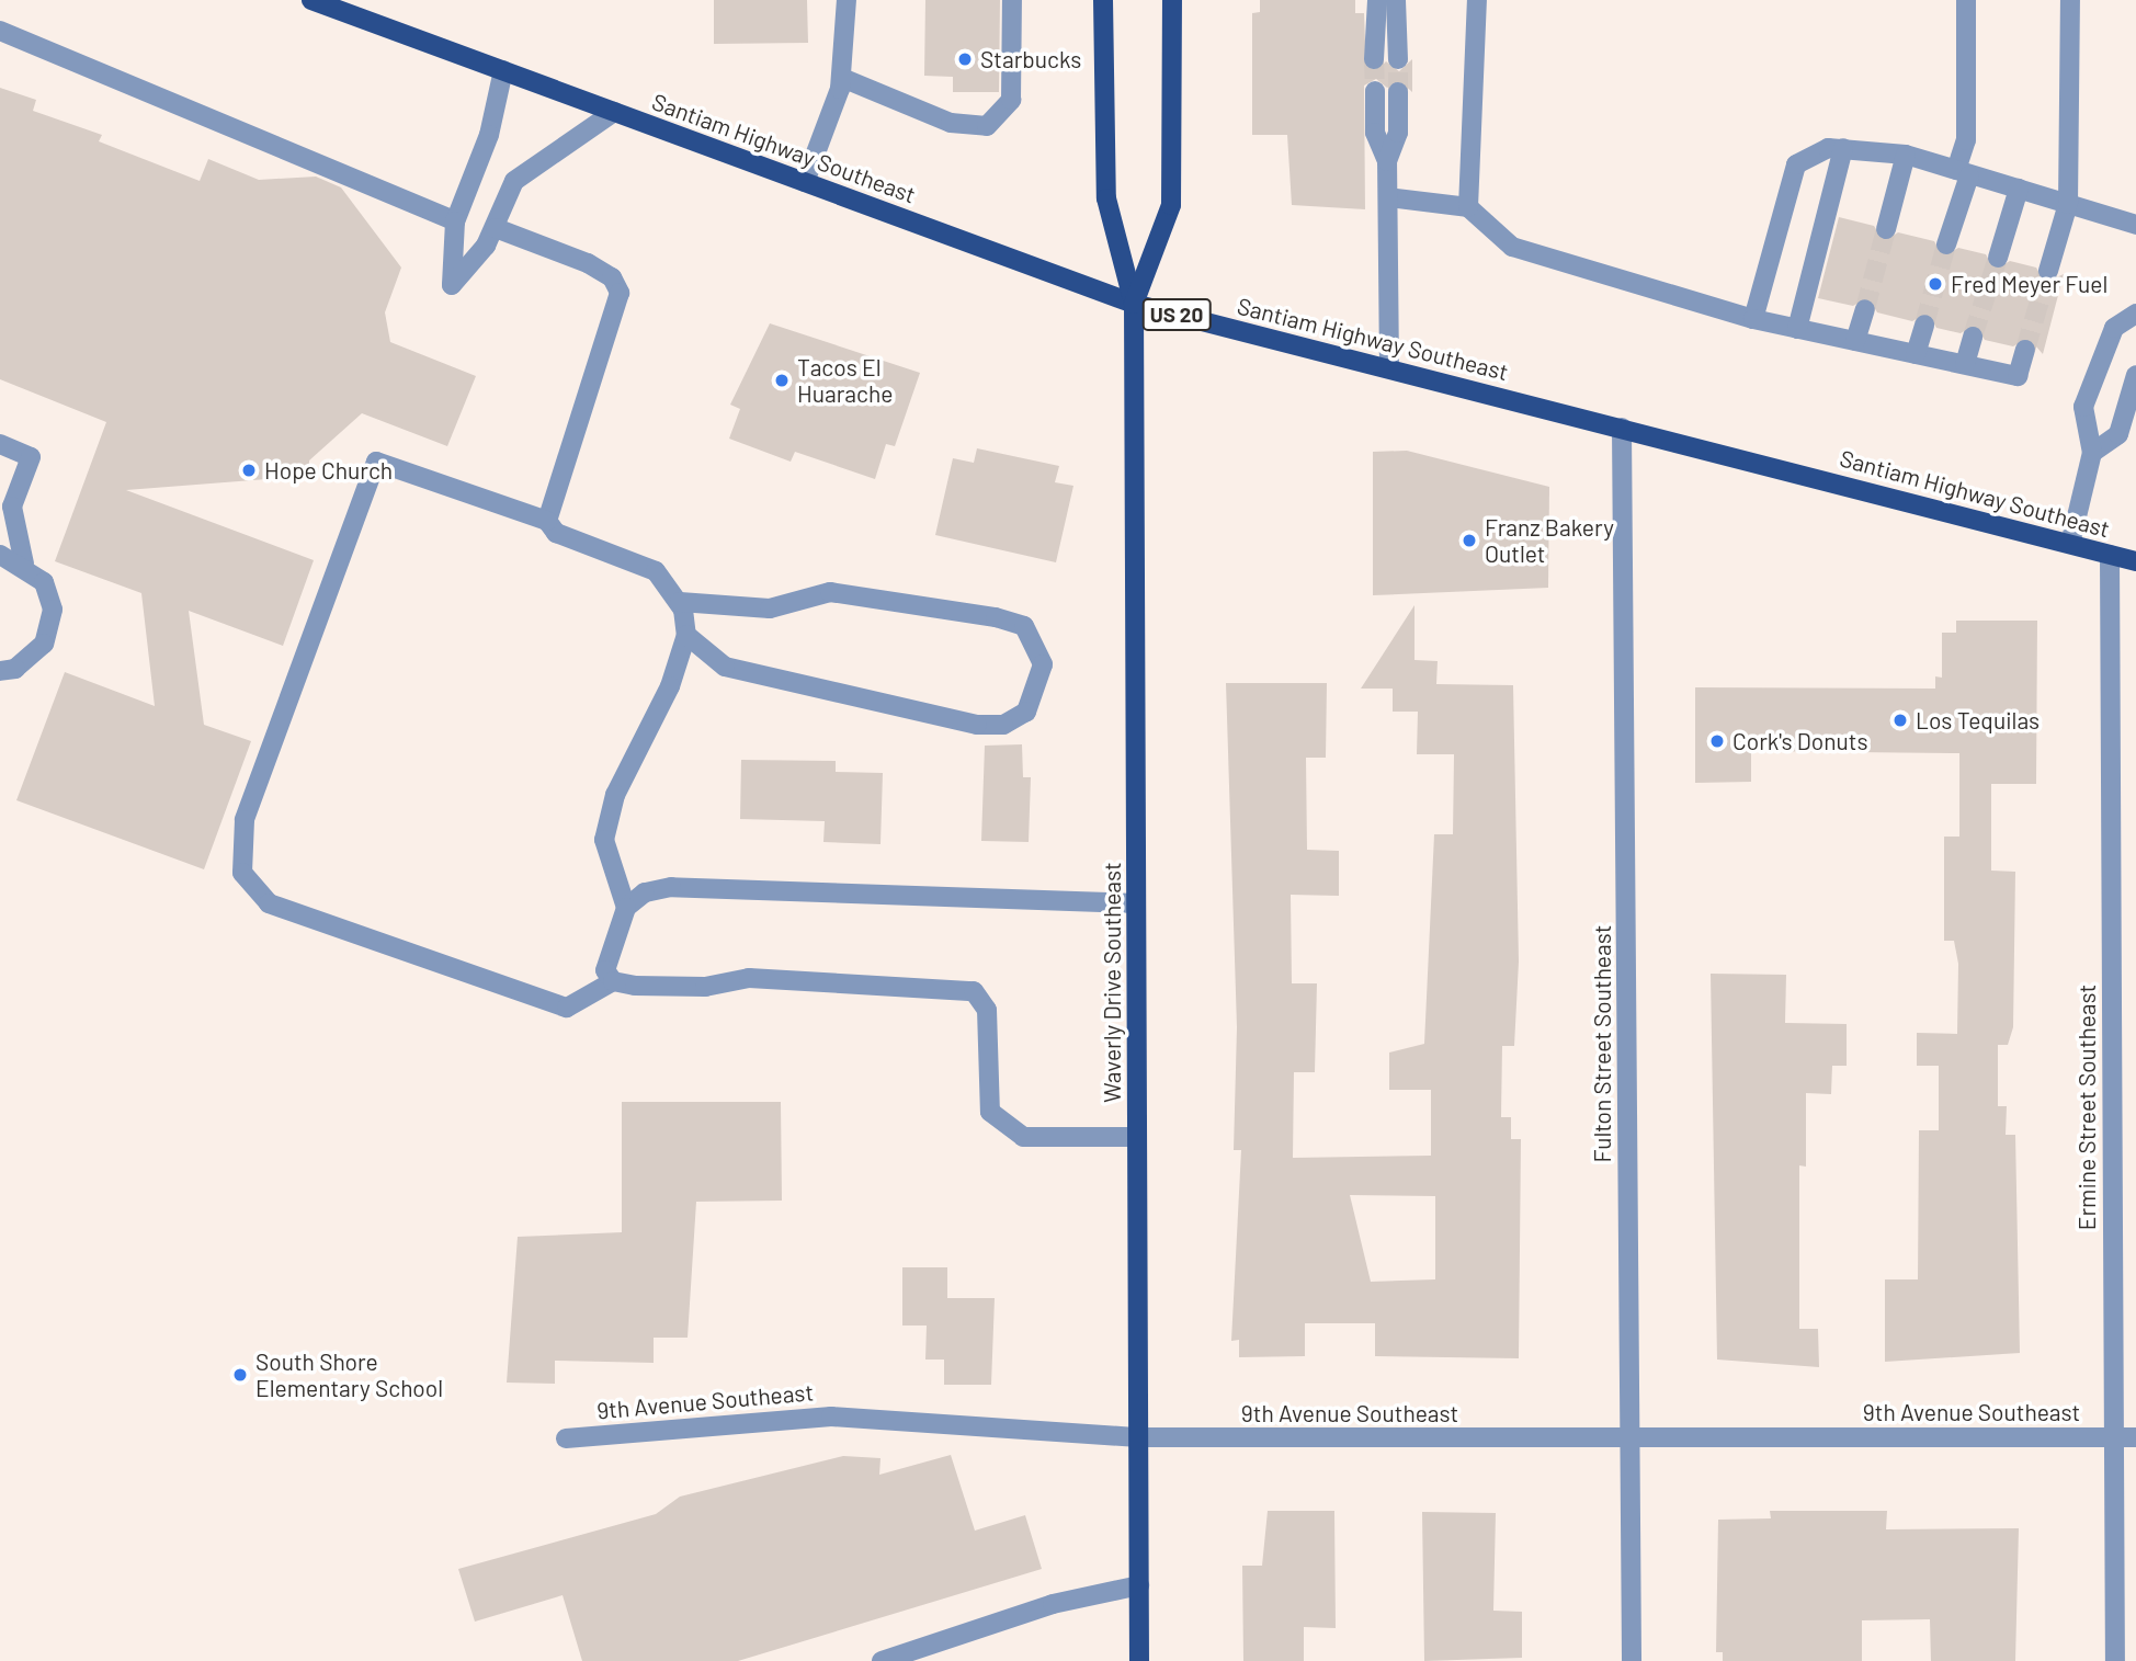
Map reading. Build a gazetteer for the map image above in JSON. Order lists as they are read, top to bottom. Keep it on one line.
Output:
{"streets":{"main road":["Santiam Highway Southeast","US 20","Waverly Drive Southeast"],"street":["Fulton Street Southeast","Ermine Street Southeast","9th Avenue Southeast"]},"crossings":[["Santiam Highway Southeast","Waverly Drive Southeast"],["Santiam Highway Southeast","Fulton Street Southeast"],["Santiam Highway Southeast","Ermine Street Southeast"],["Waverly Drive Southeast","9th Avenue Southeast"],["Fulton Street Southeast","9th Avenue Southeast"],["Ermine Street Southeast","9th Avenue Southeast"]],"places":["Starbucks","Fred Meyer Fuel","Tacos El Huarache","Hope Church","Franz Bakery Outlet","Los Tequilas","Cork's Donuts","South Shore Elementary School"]}
